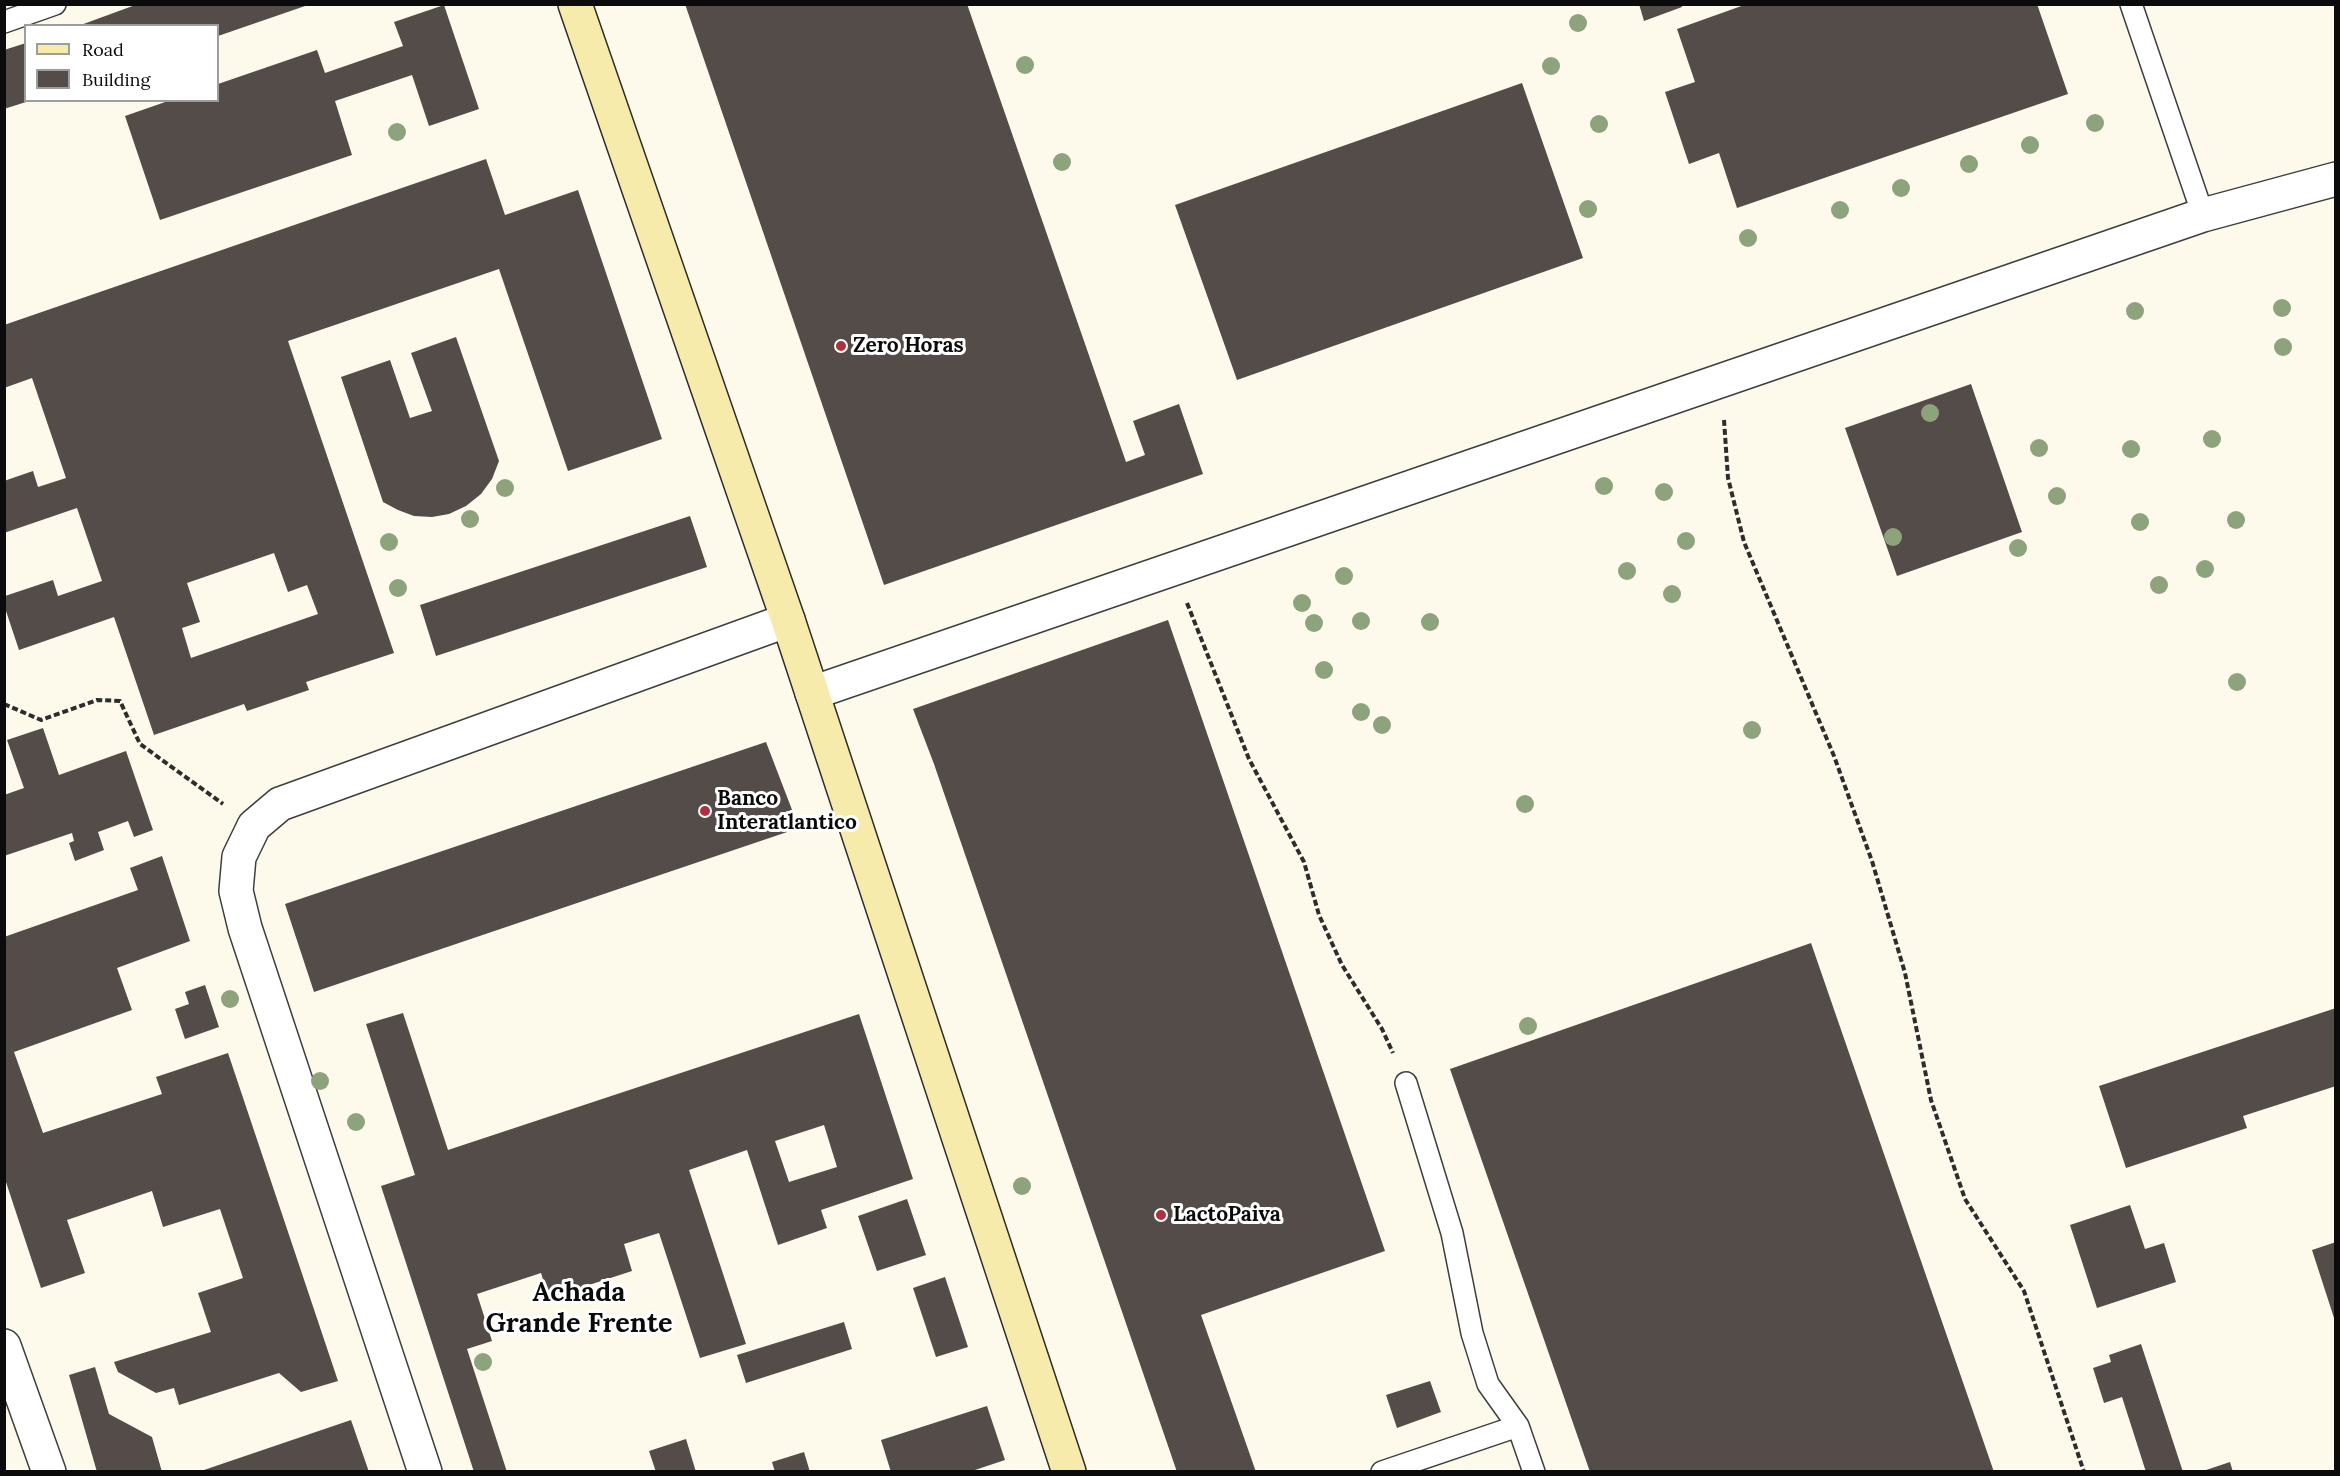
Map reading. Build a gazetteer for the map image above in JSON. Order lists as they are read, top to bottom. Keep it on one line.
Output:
{"districts":["Achada Grande Frente"],"places":["Zero Horas","Banco Interatlantico","LactoPaiva"],"legend":["Road","Building"]}
